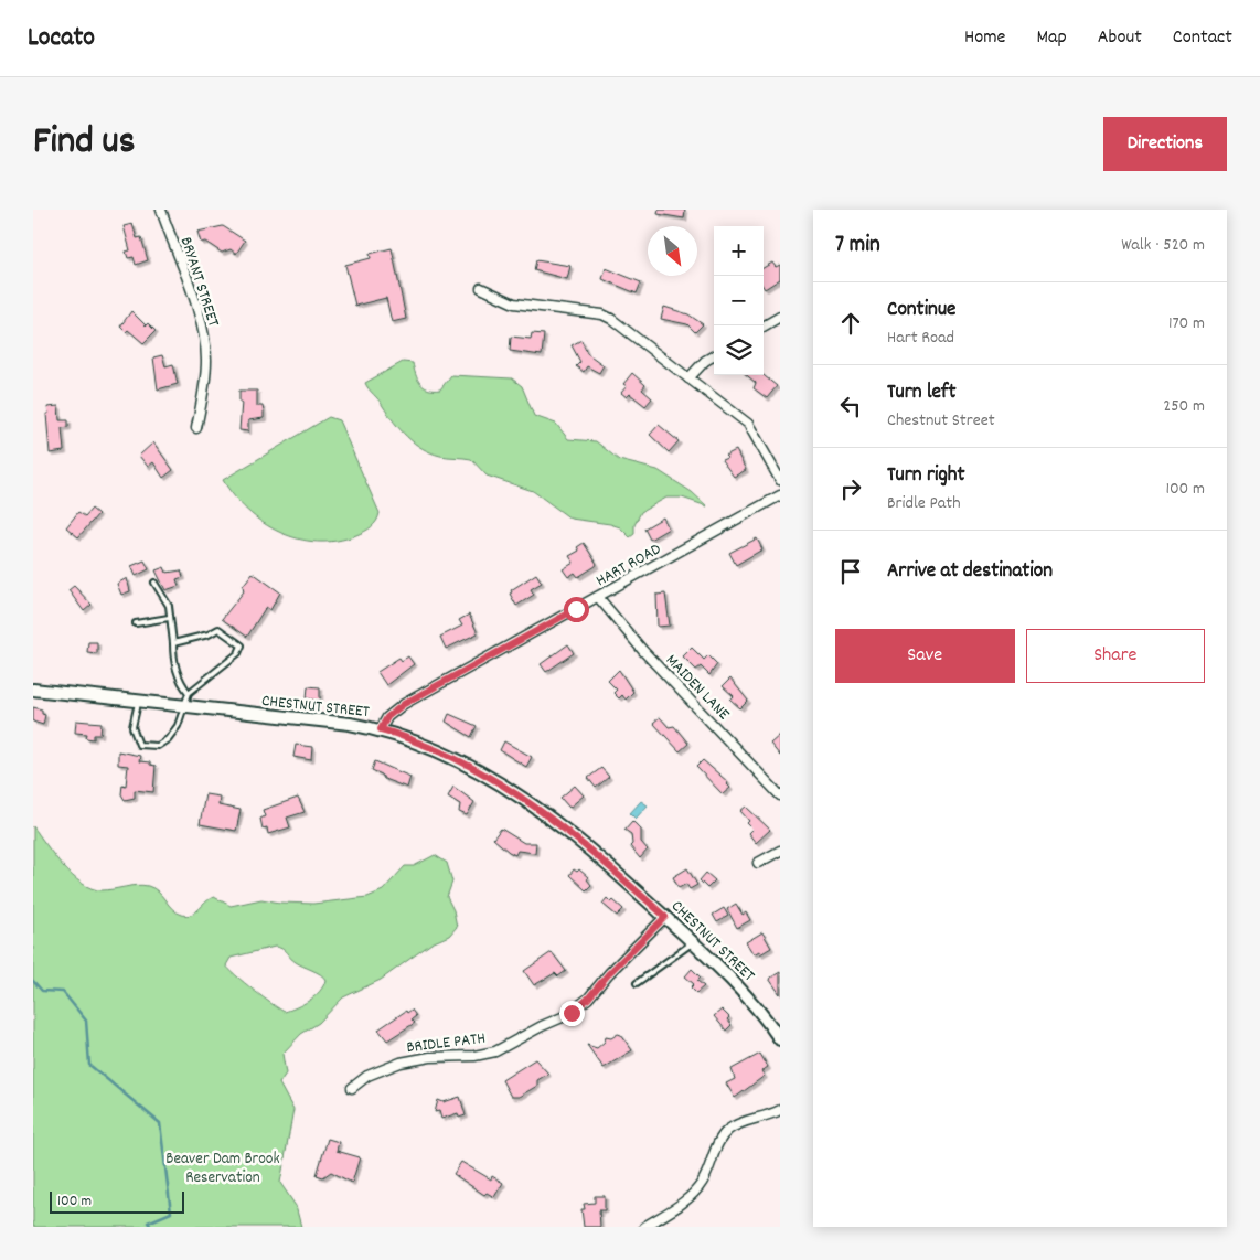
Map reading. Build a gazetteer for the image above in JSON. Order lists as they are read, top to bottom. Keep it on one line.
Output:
{"streets":{"street":["BRYANT STREET","HART ROAD","MAIDEN LANE","CHESTNUT STREET","BRIDLE PATH"]},"crossings":[["HART ROAD","MAIDEN LANE"],["HART ROAD","CHESTNUT STREET"],["CHESTNUT STREET","BRIDLE PATH"]],"parks":["Beaver Dam Brook Reservation"],"scale_bar":"100 m","north":"bottom right","page":{"header":"Locato","nav":["Home","Map","About","Contact"],"title":"Find us","buttons":["Directions",["Save","Share"]],"heading":["7 min","Walk · 520 m"],"map_buttons":["+","−"],"list":[["Continue","Hart Road","170 m"],["Turn left","Chestnut Street","250 m"],["Turn right","Bridle Path","100 m"],"Arrive at destination"],"scale":"100 m"}}
